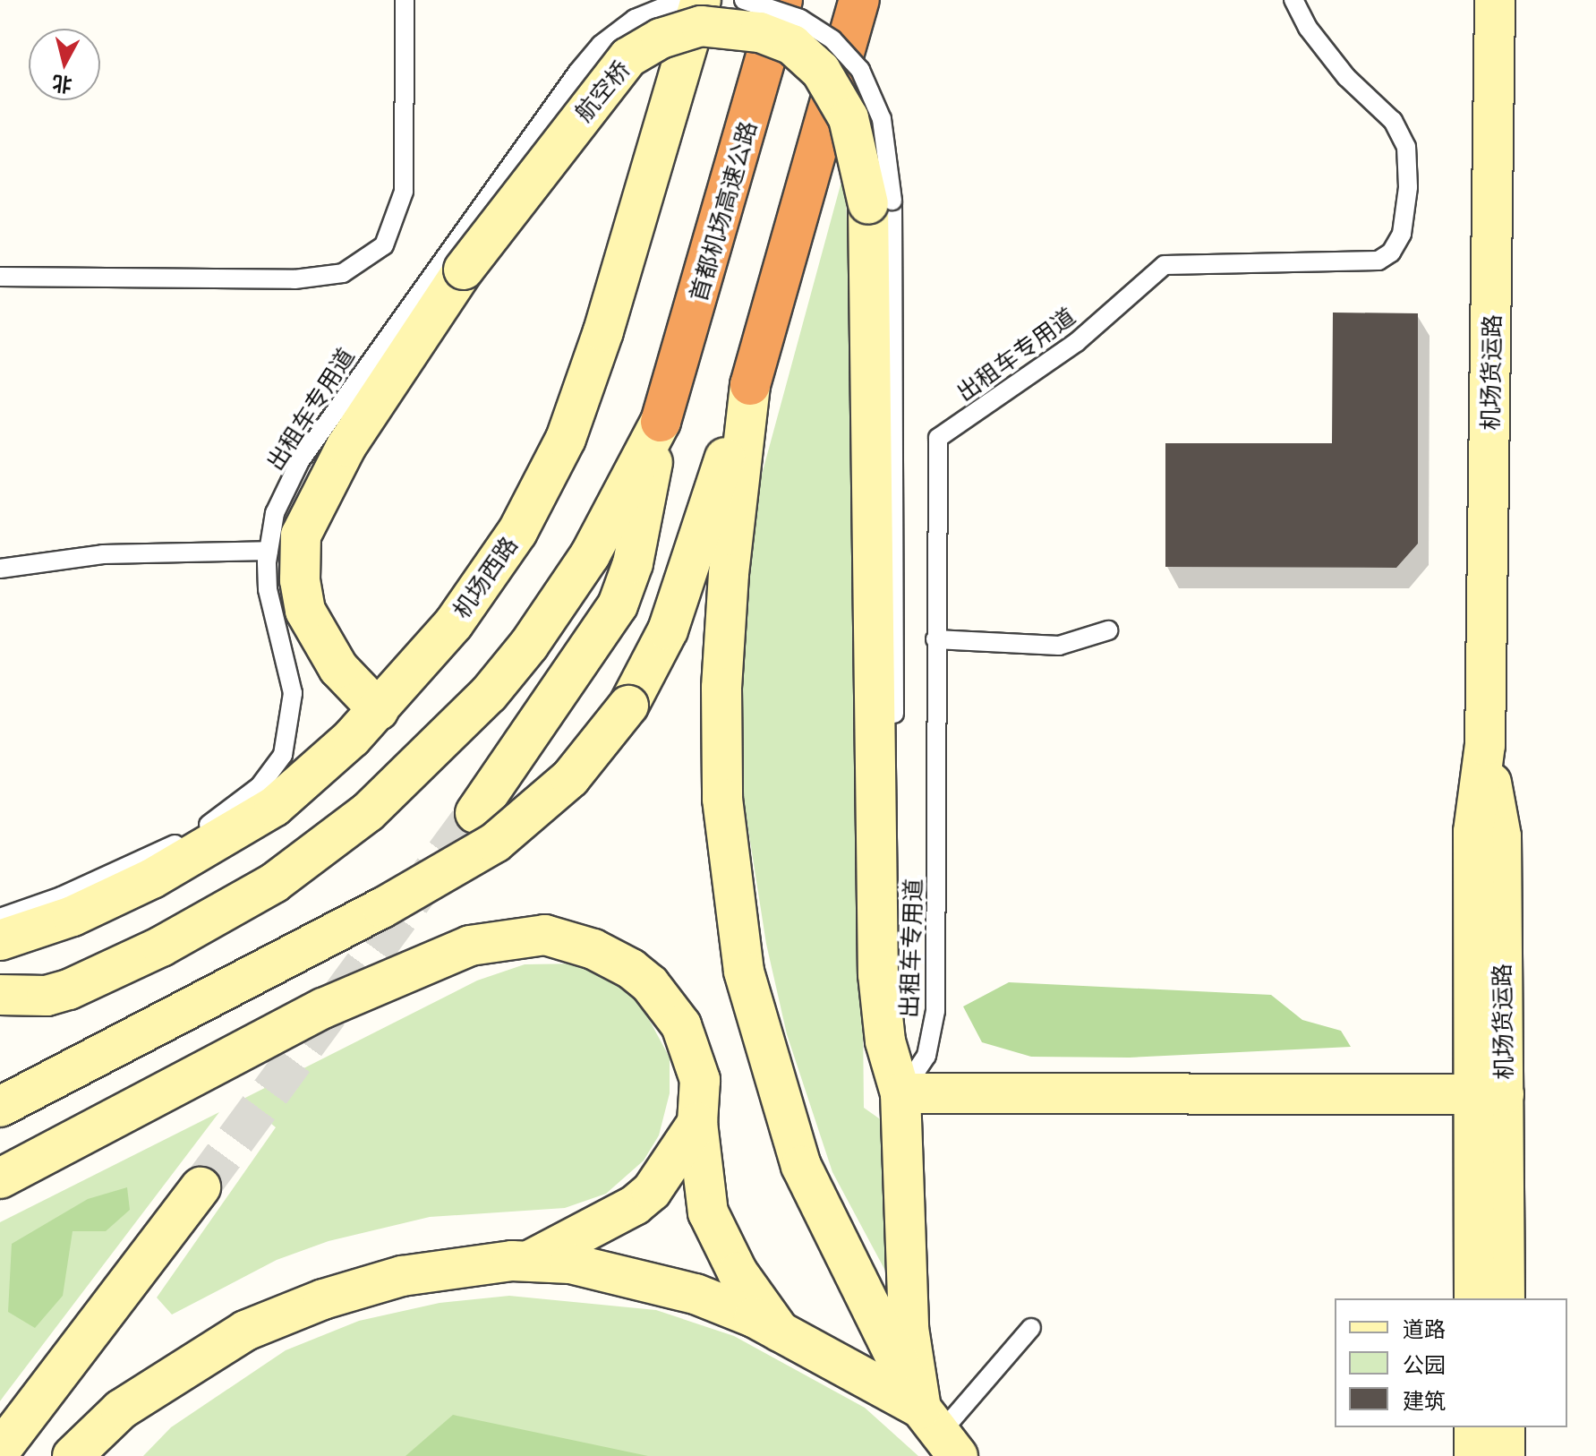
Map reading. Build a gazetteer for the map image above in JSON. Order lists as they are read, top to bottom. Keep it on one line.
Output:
{"streets":{"highway":["首都机场高速公路"],"street":["航空桥","机场货运路","机场西路"],"lane":["出租车专用道"]},"crossings":[["航空桥","出租车专用道"],["航空桥","机场西路"]],"legend":["道路","公园","建筑"],"north":"bottom"}
